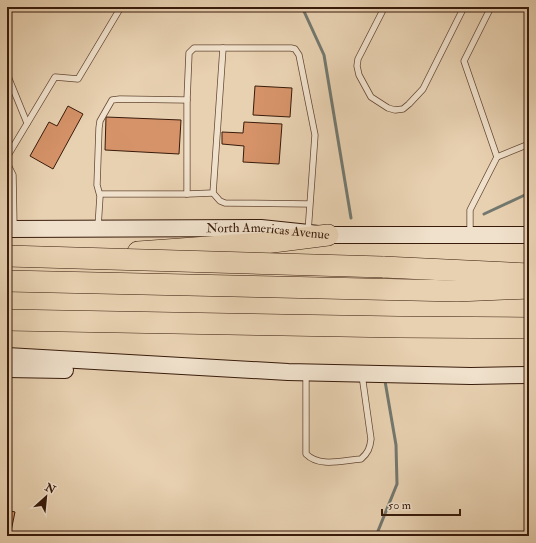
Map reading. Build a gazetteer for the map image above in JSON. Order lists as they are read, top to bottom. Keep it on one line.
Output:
{"streets":{"main road":["North Americas Avenue"]},"scale_bar":"50 m","north":"top right"}
